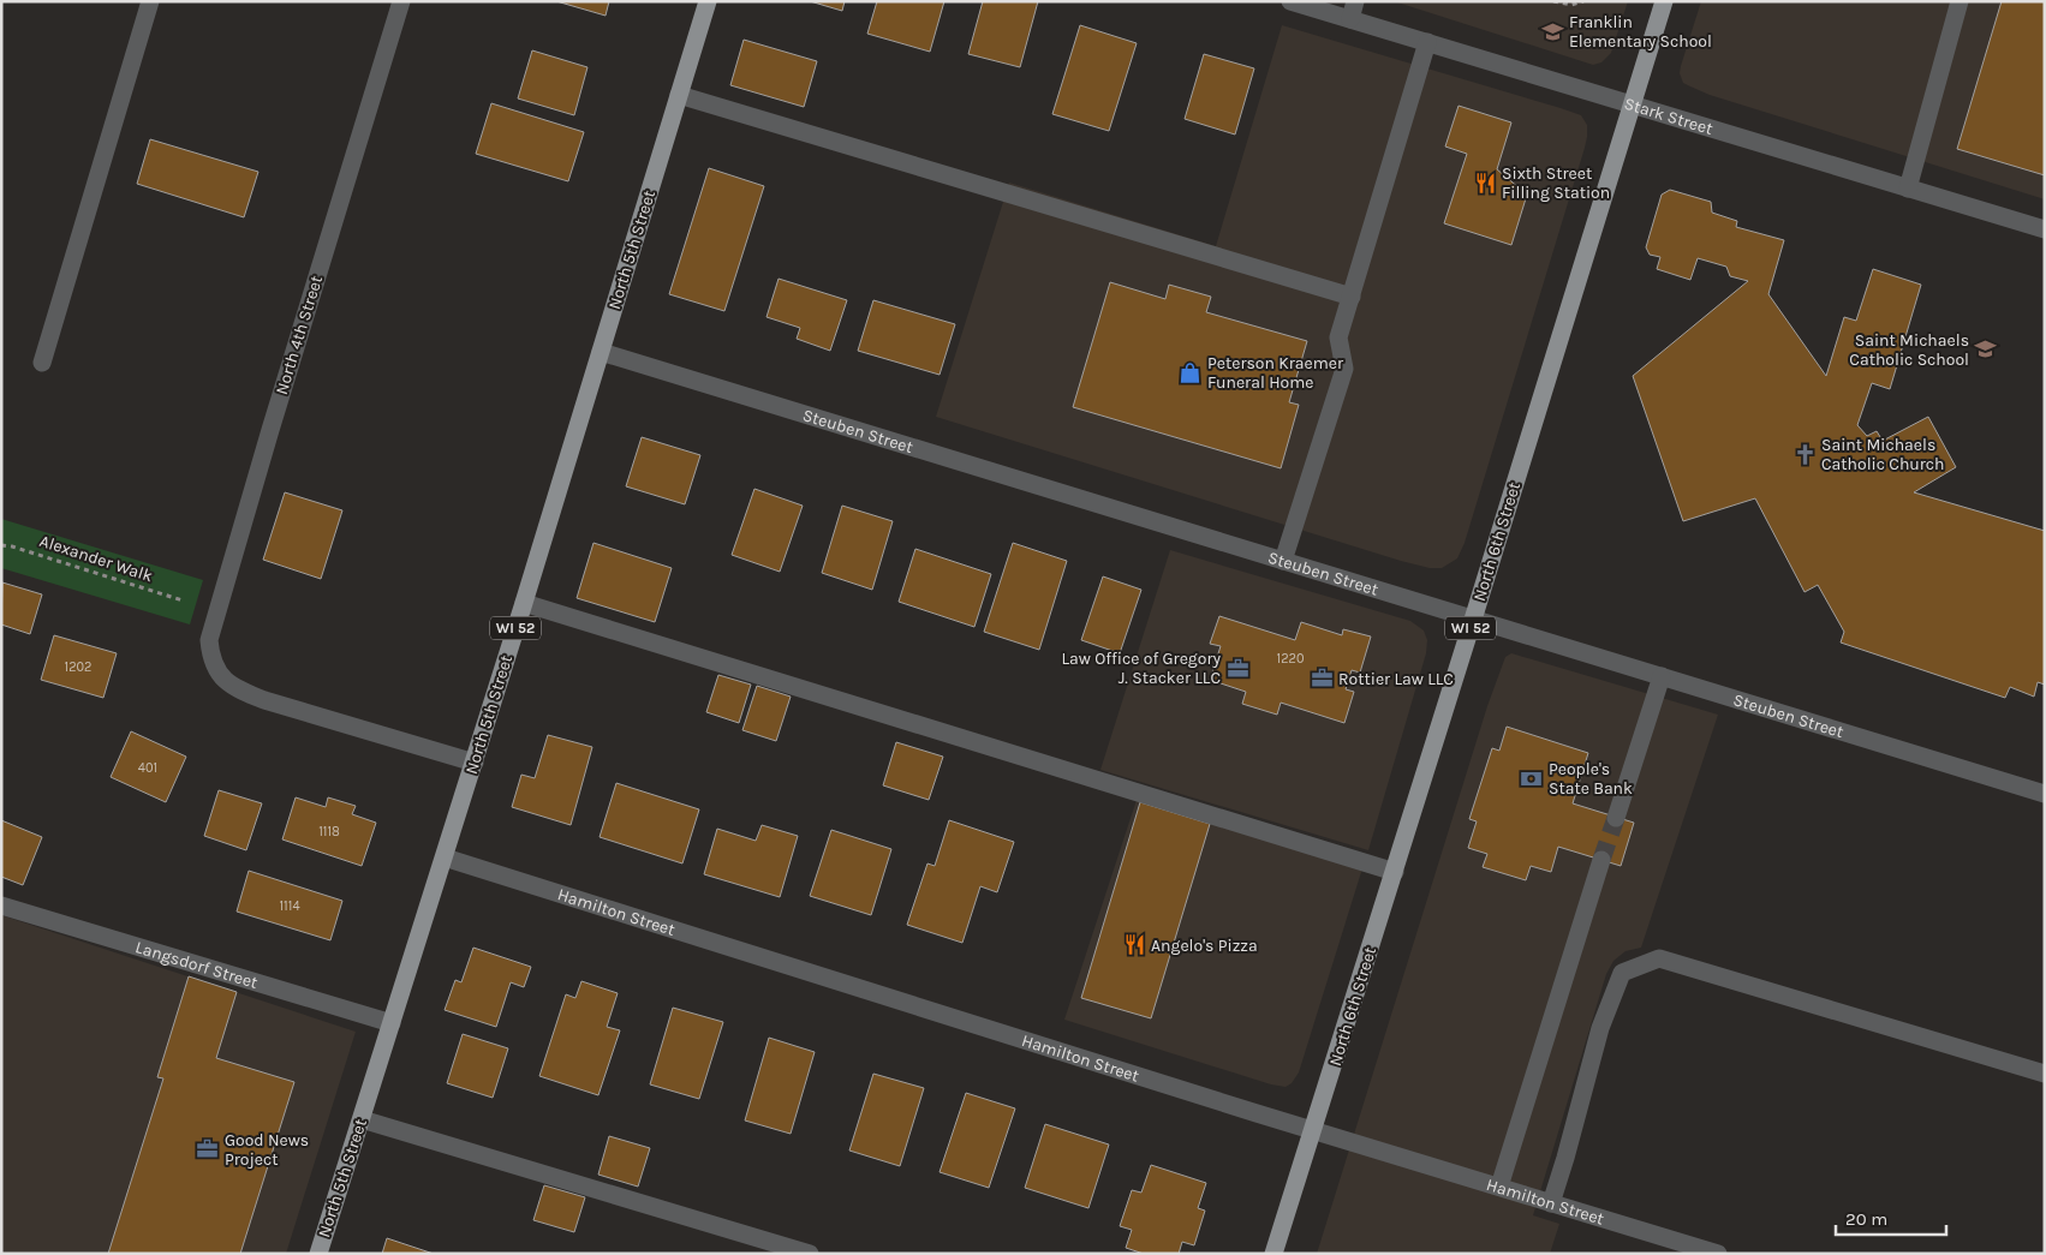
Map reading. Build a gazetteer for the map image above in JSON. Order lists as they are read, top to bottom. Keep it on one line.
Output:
{"streets":{"main road":["North 5th Street","North 6th Street","WI 52"],"street":["Stark Street","North 4th Street","Steuben Street","Hamilton Street","Langsdorf Street"],"path":["Alexander Walk"]},"crossings":[["Stark Street","North 6th Street"],["North 5th Street","North 4th Street"],["North 5th Street","Steuben Street"],["North 5th Street","Hamilton Street"],["North 5th Street","Langsdorf Street"],["Steuben Street","North 6th Street"],["North 6th Street","Hamilton Street"]],"places":{"school or university":["Franklin Elementary School","Saint Michaels Catholic School"],"restaurant":["Sixth Street Filling Station","Angelo's Pizza"],"shop":["Peterson Kraemer Funeral Home"],"church":["Saint Michaels Catholic Church"],"office":["Law Office of Gregory J. Stacker LLC","Rottier Law LLC","Good News Project"],"bank":["People's State Bank"]},"house_numbers":["1220","1202","401","1118","1114"],"scale_bar":"20 m"}
